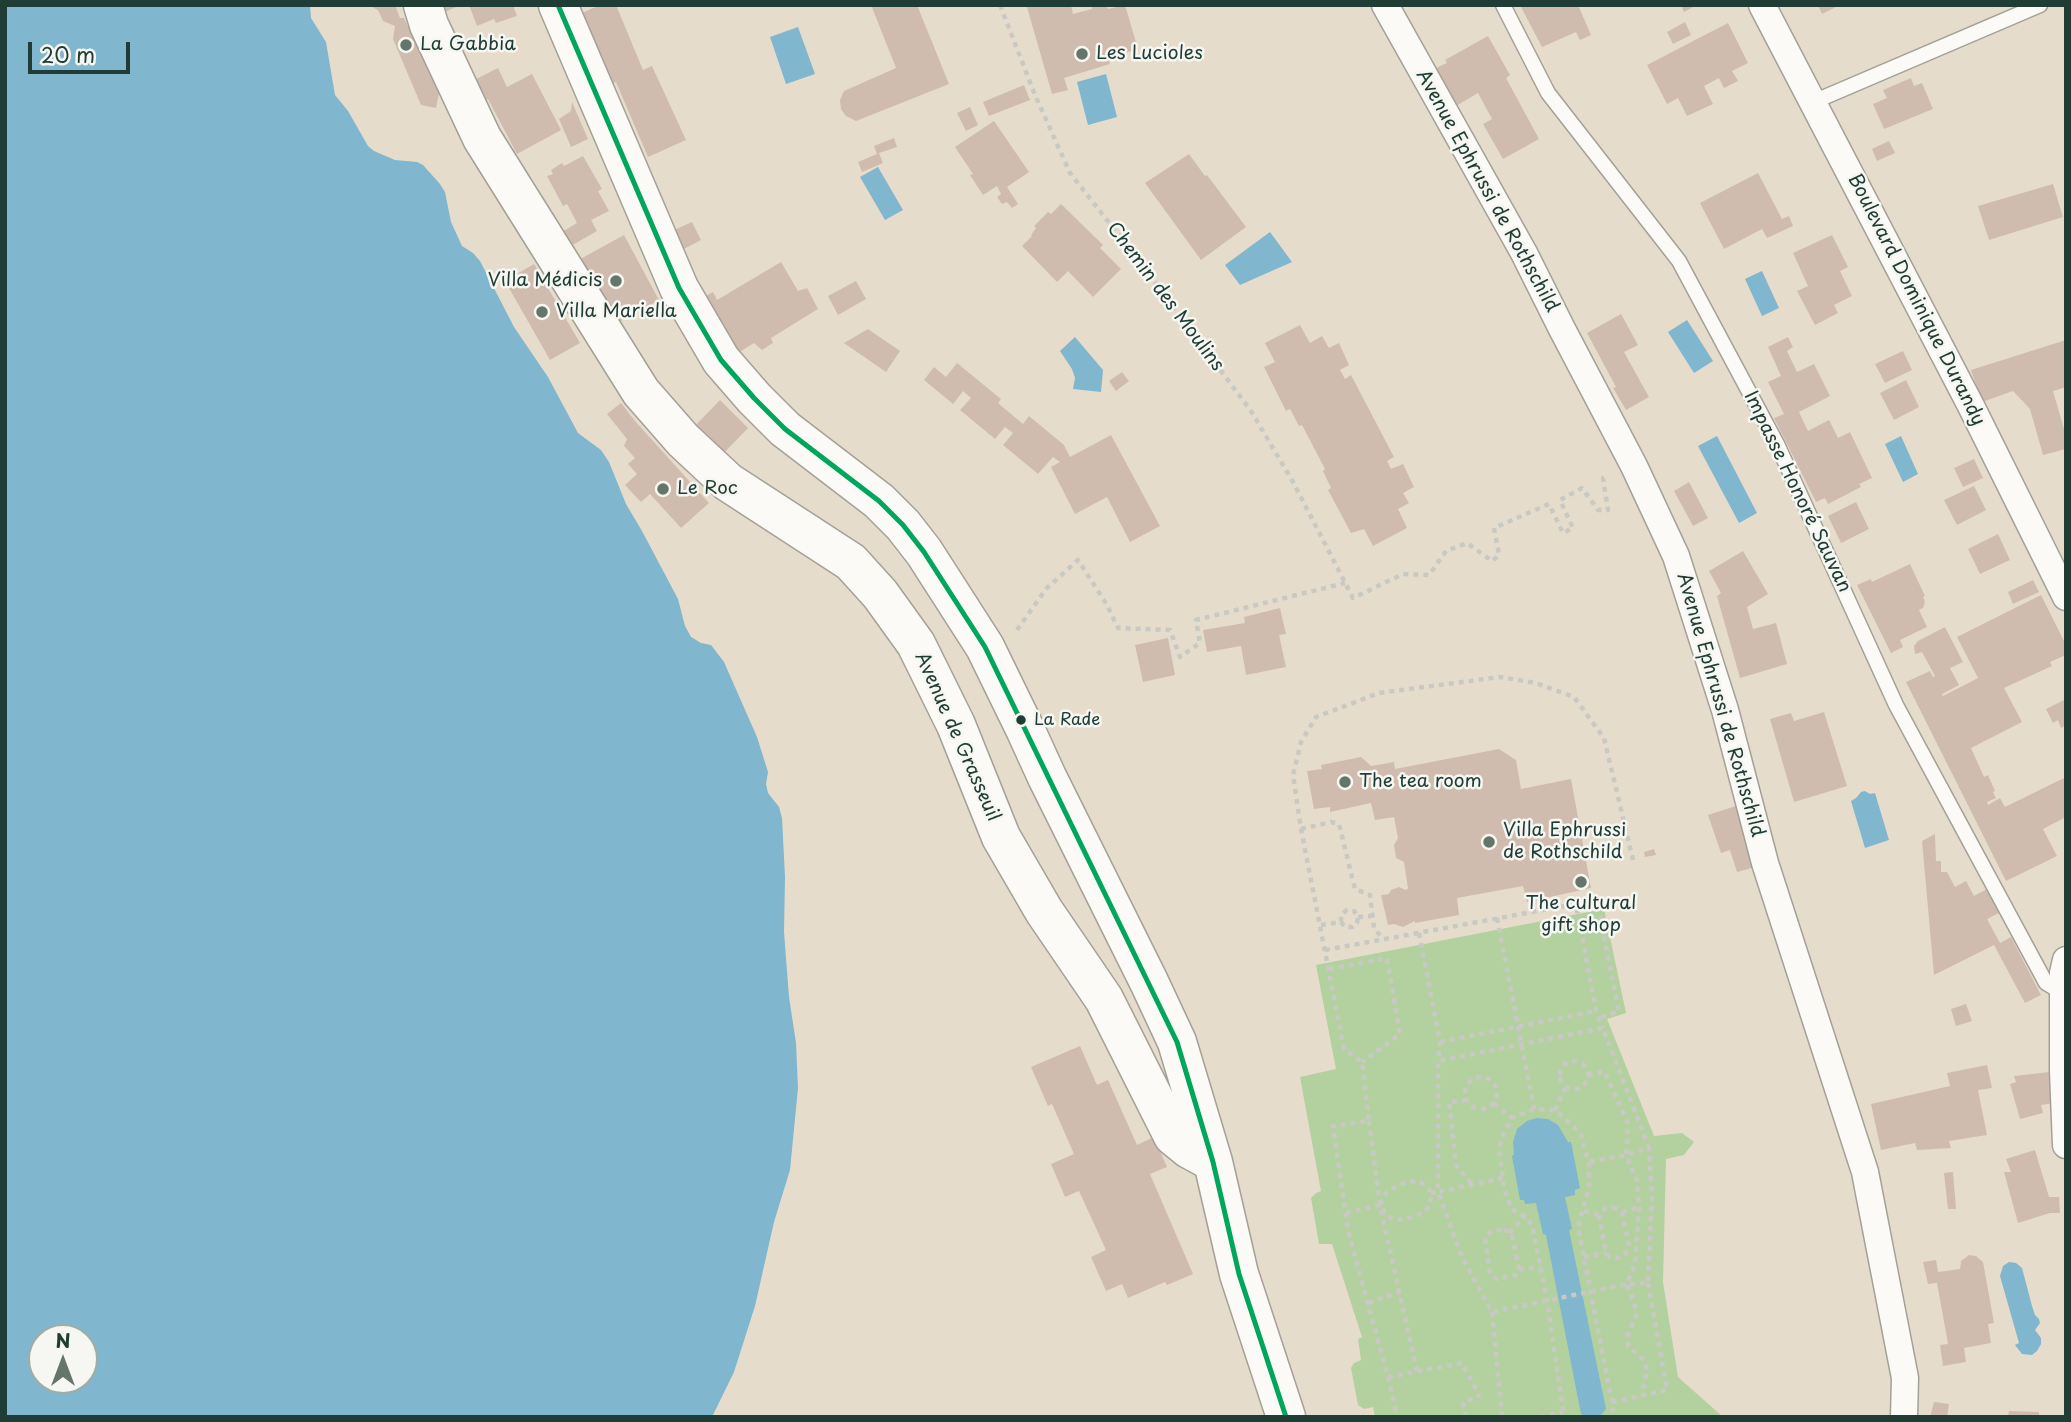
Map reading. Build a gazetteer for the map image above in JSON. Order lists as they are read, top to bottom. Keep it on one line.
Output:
{"streets":{"main road":["Avenue de Grasseuil"],"street":["Avenue Ephrussi de Rothschild","Boulevard Dominique Durandy"],"lane":["Impasse Honoré Sauvan"],"path":["Chemin des Moulins"]},"places":["La Gabbia","Les Lucioles","Villa Médicis","Villa Mariella","Le Roc","La Rade","The tea room","Villa Ephrussi de Rothschild","The cultural gift shop"],"scale_bar":"20 m","north":"top"}
